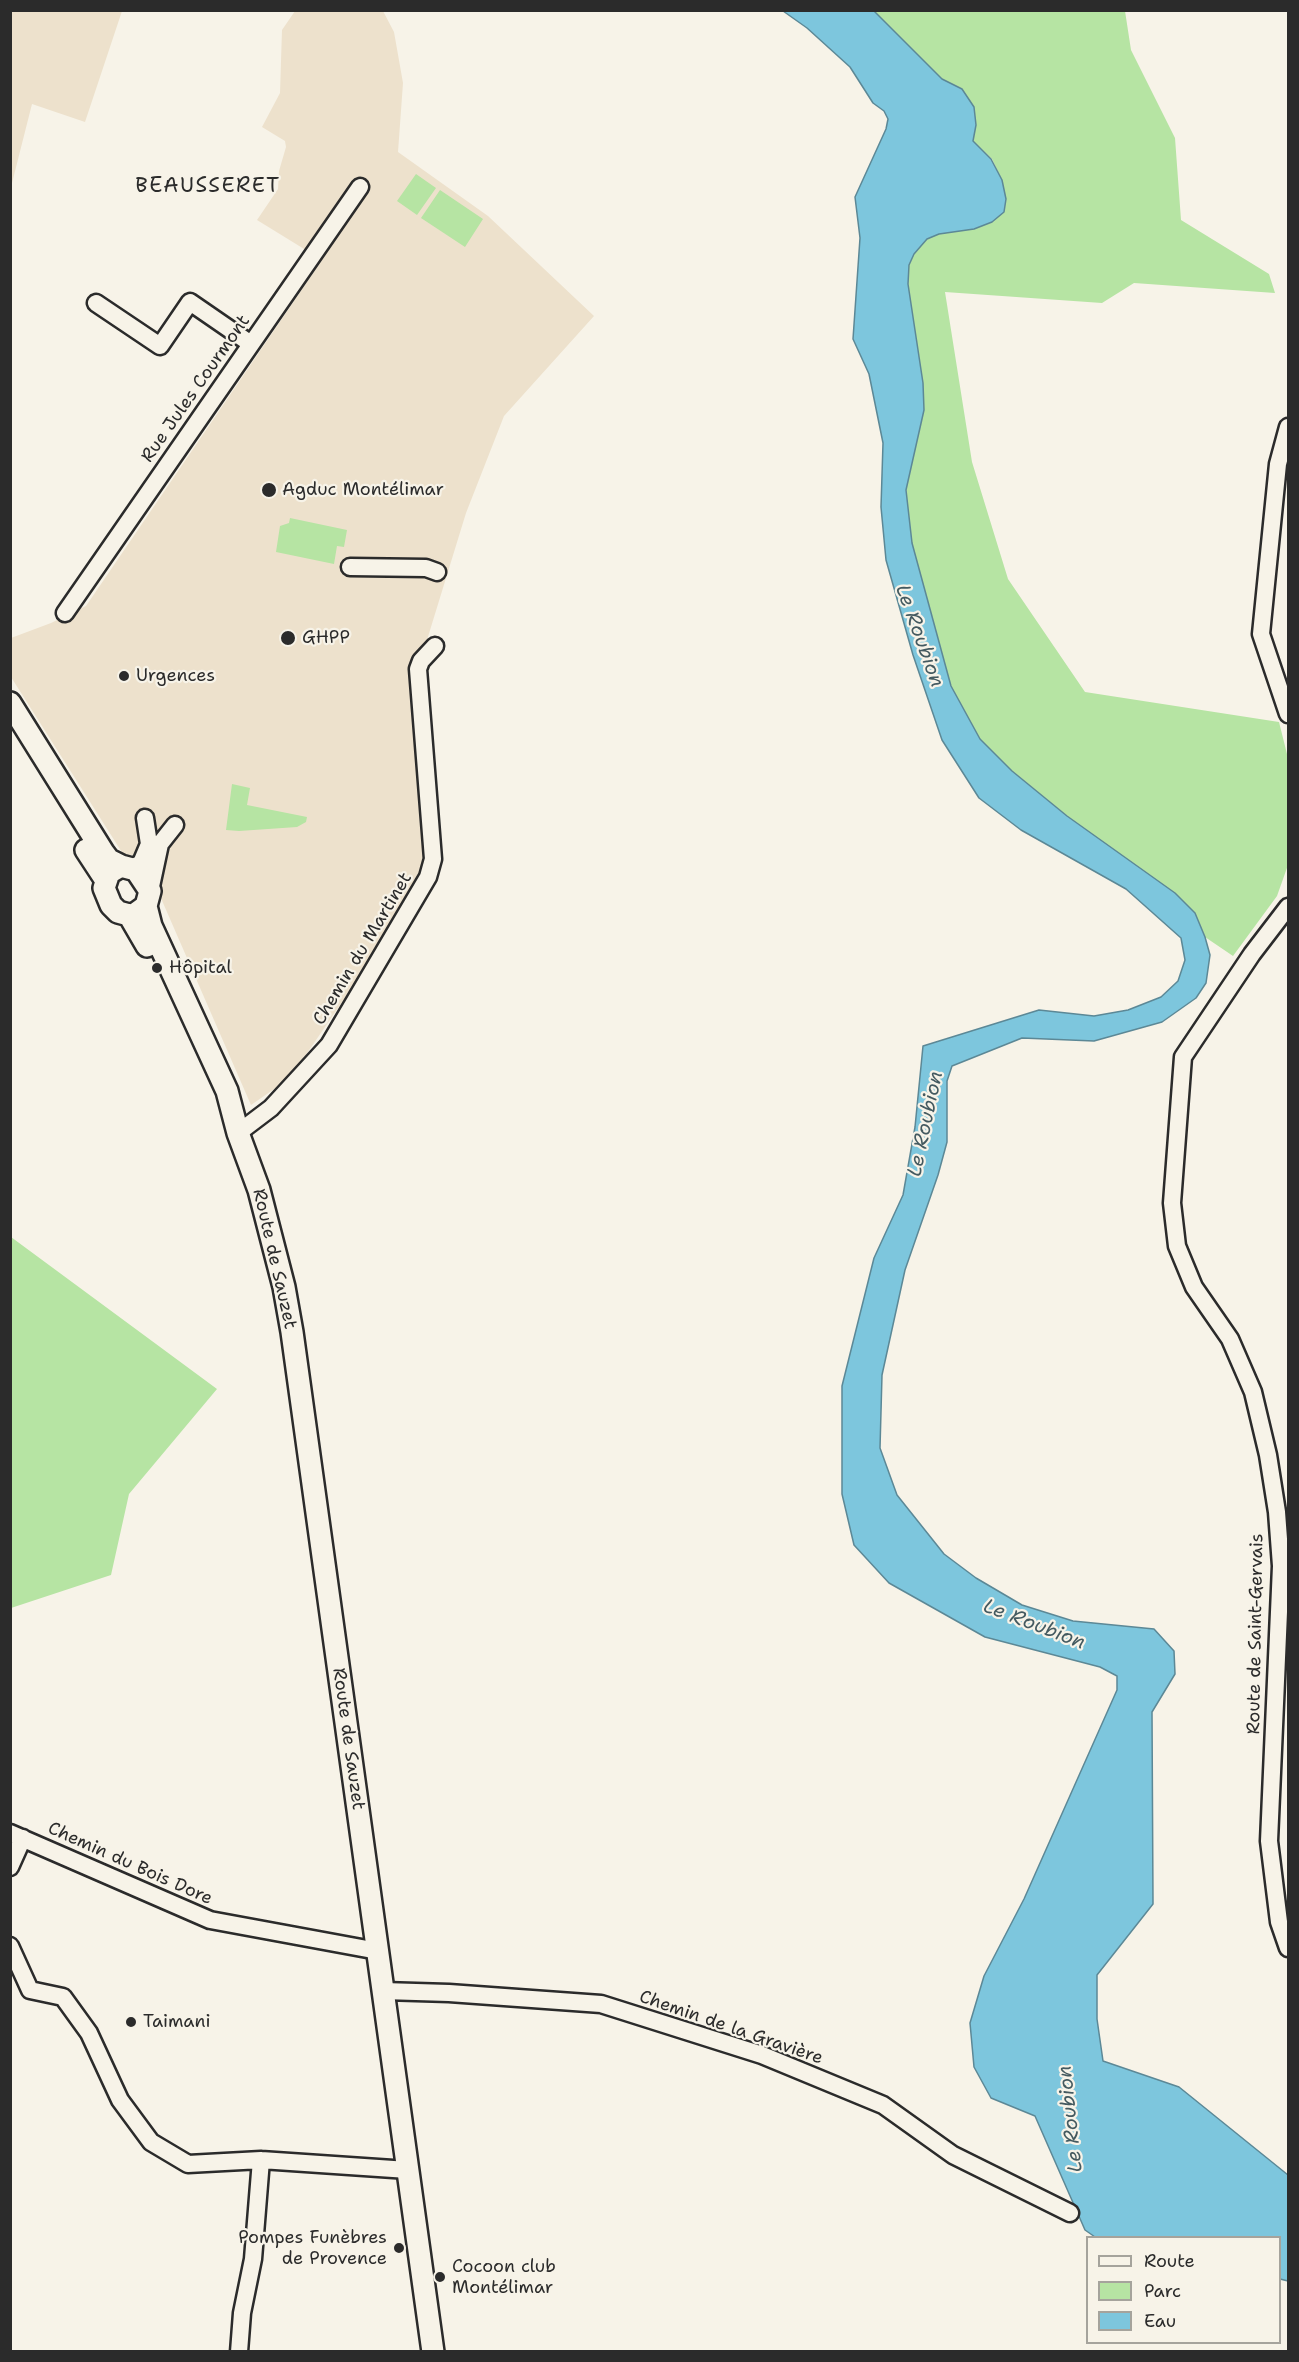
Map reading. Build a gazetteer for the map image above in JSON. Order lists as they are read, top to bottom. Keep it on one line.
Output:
{"streets":{"main road":["Route de Sauzet"],"street":["Rue Jules Courmont","Chemin du Martinet","Route de Saint-Gervais","Chemin du Bois Dore","Chemin de la Gravière"]},"crossings":[["Chemin du Martinet","Route de Sauzet"],["Route de Sauzet","Chemin du Bois Dore"],["Route de Sauzet","Chemin de la Gravière"]],"districts":["BEAUSSERET"],"water":["Le Roubion"],"places":["Agduc Montélimar","GHPP","Urgences","Hôpital","Taimani","Pompes Funèbres de Provence","Cocoon club Montélimar"],"legend":["Route","Parc","Eau"]}
